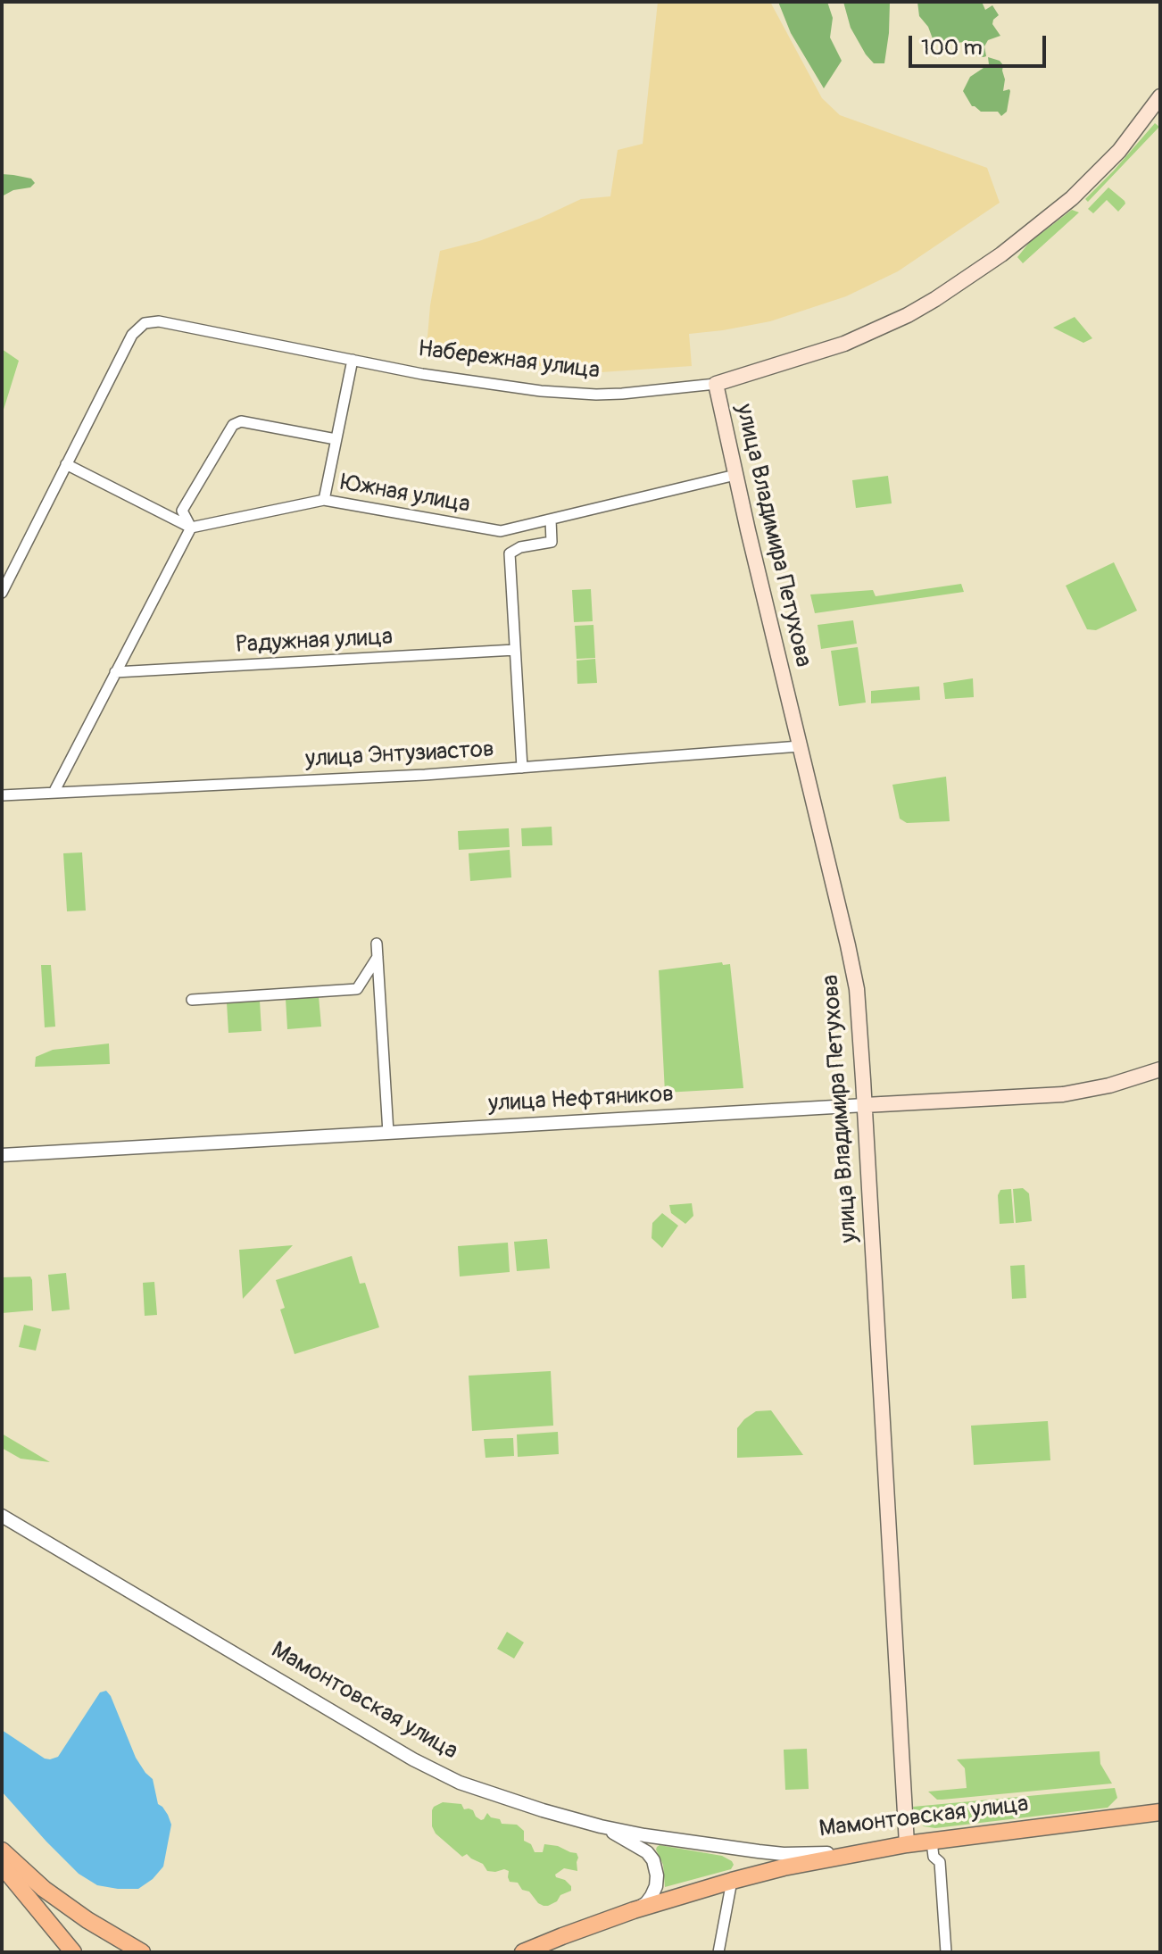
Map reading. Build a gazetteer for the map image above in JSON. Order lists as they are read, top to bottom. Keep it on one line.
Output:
{"streets":{"main road":["Набережная улица","улица Владимира Петухова","улица Нефтяников","Мамонтовская улица"],"street":["Южная улица","Радужная улица","улица Энтузиастов"]},"crossings":[["Набережная улица","улица Владимира Петухова"],["Южная улица","улица Владимира Петухова"],["улица Владимира Петухова","улица Энтузиастов"],["улица Владимира Петухова","улица Нефтяников"],["улица Владимира Петухова","Мамонтовская улица"]],"scale_bar":"100 m"}
